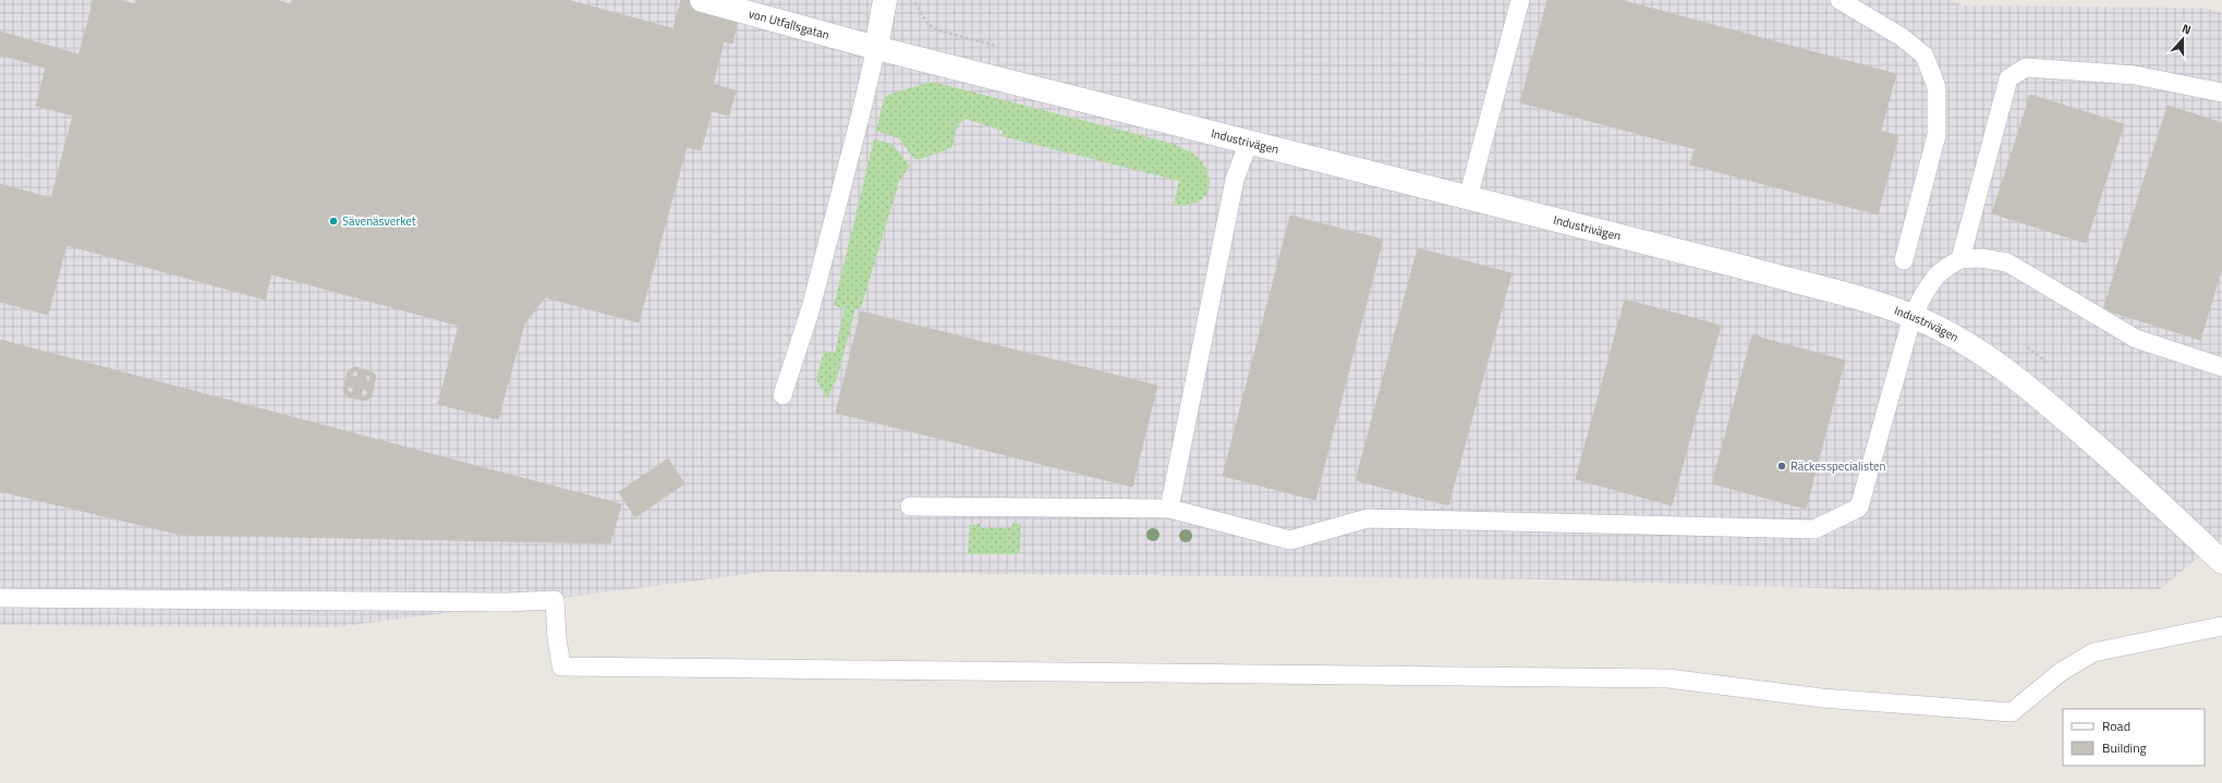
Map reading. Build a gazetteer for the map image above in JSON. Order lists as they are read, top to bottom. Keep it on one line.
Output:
{"streets":{"street":["von Utfallsgatan","Industrivägen"]},"crossings":[["von Utfallsgatan","Industrivägen"]],"places":["Sävenäsverket","Räckesspecialisten"],"legend":["Road","Building"],"north":"top"}
